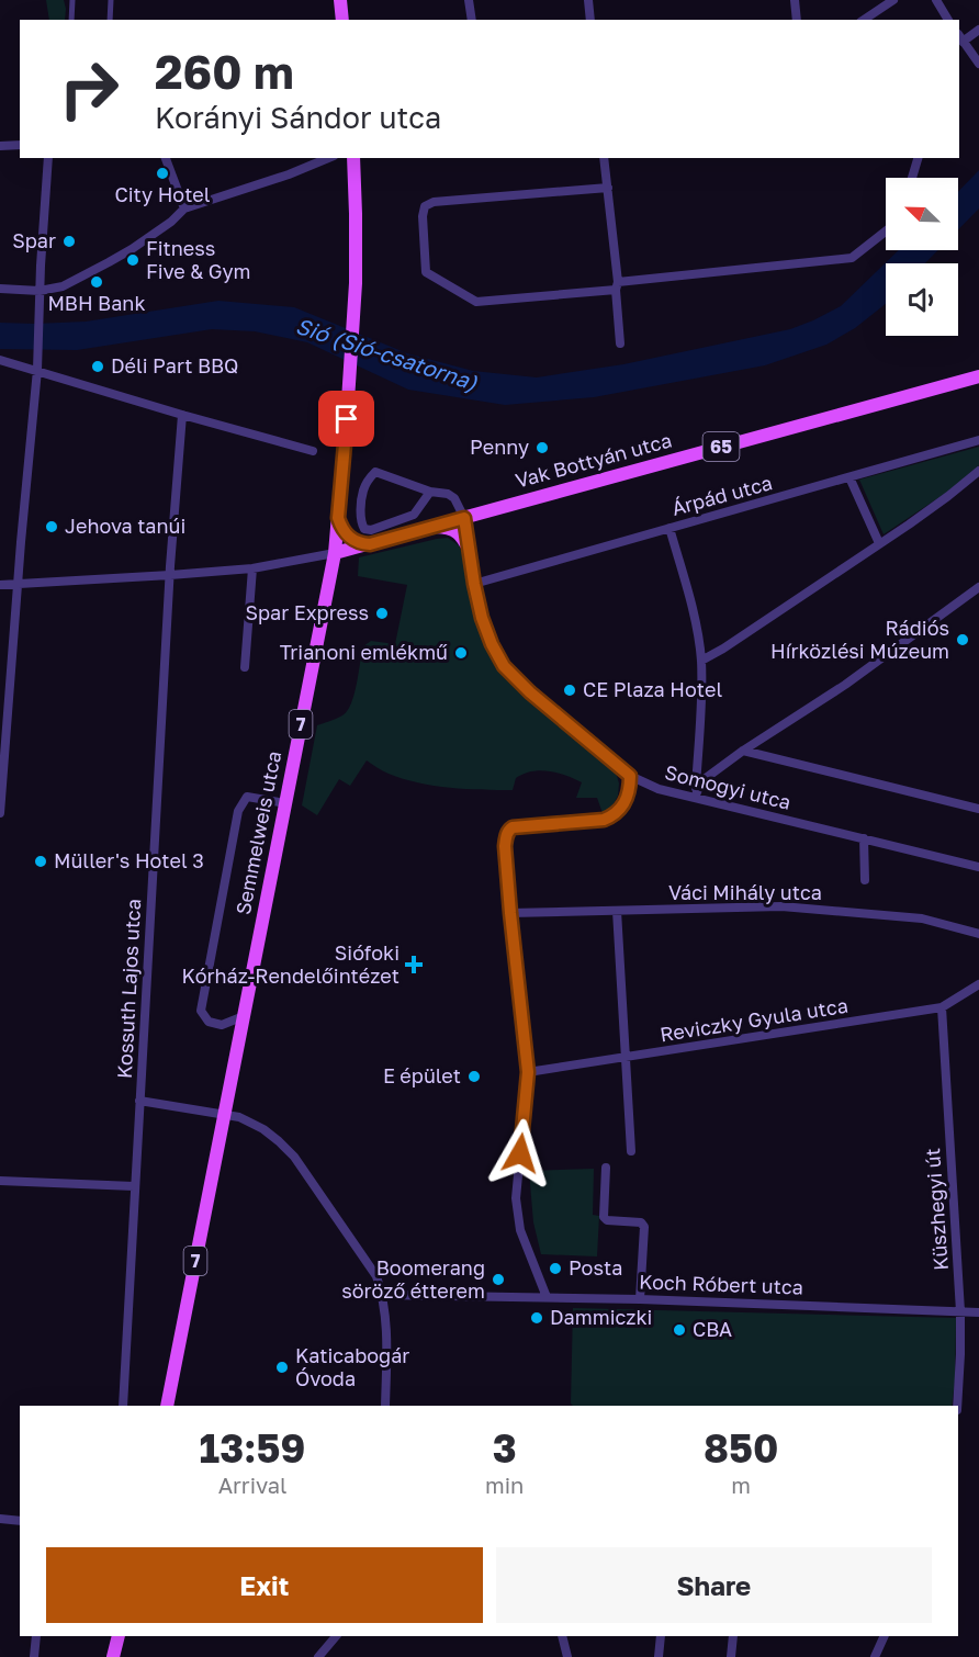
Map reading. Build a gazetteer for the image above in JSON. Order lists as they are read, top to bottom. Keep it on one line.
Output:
{"streets":{"main road":["65","Vak Bottyán utca","7","Semmelweis utca"],"street":["Árpád utca","Somogyi utca","Váci Mihály utca","Kossuth Lajos utca","Reviczky Gyula utca","Küszhegyi út","Koch Róbert utca"]},"crossings":[["Vak Bottyán utca","Somogyi utca"],["Vak Bottyán utca","Semmelweis utca"],["Árpád utca","Somogyi utca"],["7","Semmelweis utca"],["Reviczky Gyula utca","Küszhegyi út"],["Küszhegyi út","Koch Róbert utca"]],"water":["Sió (Sió-csatorna)"],"places":{"other":["City Hotel","Spar","Fitness Five & Gym","MBH Bank","Déli Part BBQ","Penny","Jehova tanúi","Spar Express","Rádiós Hírközlési Múzeum","Trianoni emlékmű","CE Plaza Hotel","Müller's Hotel 3","E épület","Posta","Boomerang söröző étterem","Dammiczki","CBA","Katicabogár Óvoda"],"health":["Siófoki Kórház-Rendelőintézet"]},"north":"top left","page":{"turn":["260 m","Korányi Sándor utca"],"eta":["13:59","Arrival","3","min","850","m"],"buttons":["Exit","Share"]}}
